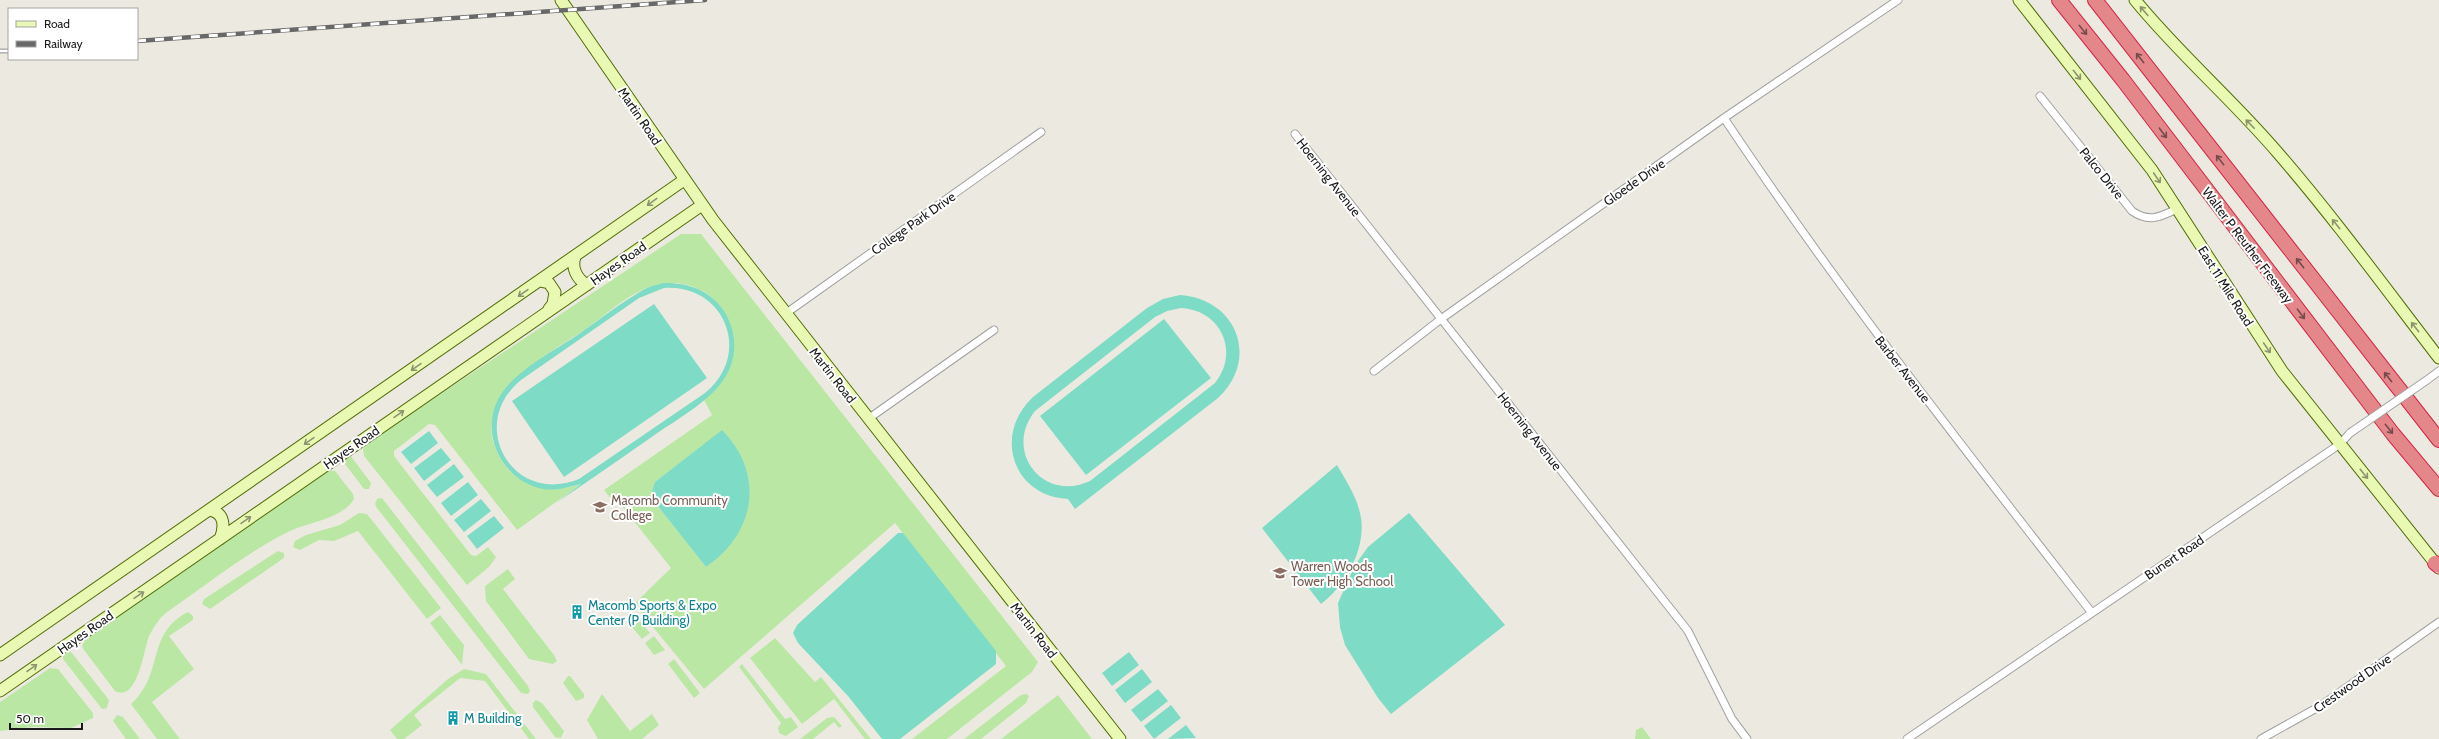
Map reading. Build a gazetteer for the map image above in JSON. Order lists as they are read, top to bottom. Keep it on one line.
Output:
{"streets":{"highway":["Walter P Reuther Freeway"],"street":["Martin Road","Palco Drive","Hoerning Avenue","Gloede Drive","College Park Drive","Hayes Road","East 11 Mile Road","Barber Avenue","Bunert Road","Crestwood Drive"]},"crossings":[["Martin Road","College Park Drive"],["Martin Road","Hayes Road"],["Palco Drive","East 11 Mile Road"],["Hoerning Avenue","Gloede Drive"],["Gloede Drive","Barber Avenue"],["East 11 Mile Road","Bunert Road"],["Barber Avenue","Bunert Road"]],"one_way":["East 11 Mile Road"],"places":{"school or university":["Macomb Community College","Warren Woods Tower High School"],"building":["Macomb Sports & Expo Center (P Building)","M Building"]},"legend":["Road","Railway"],"scale_bar":"50 m"}
